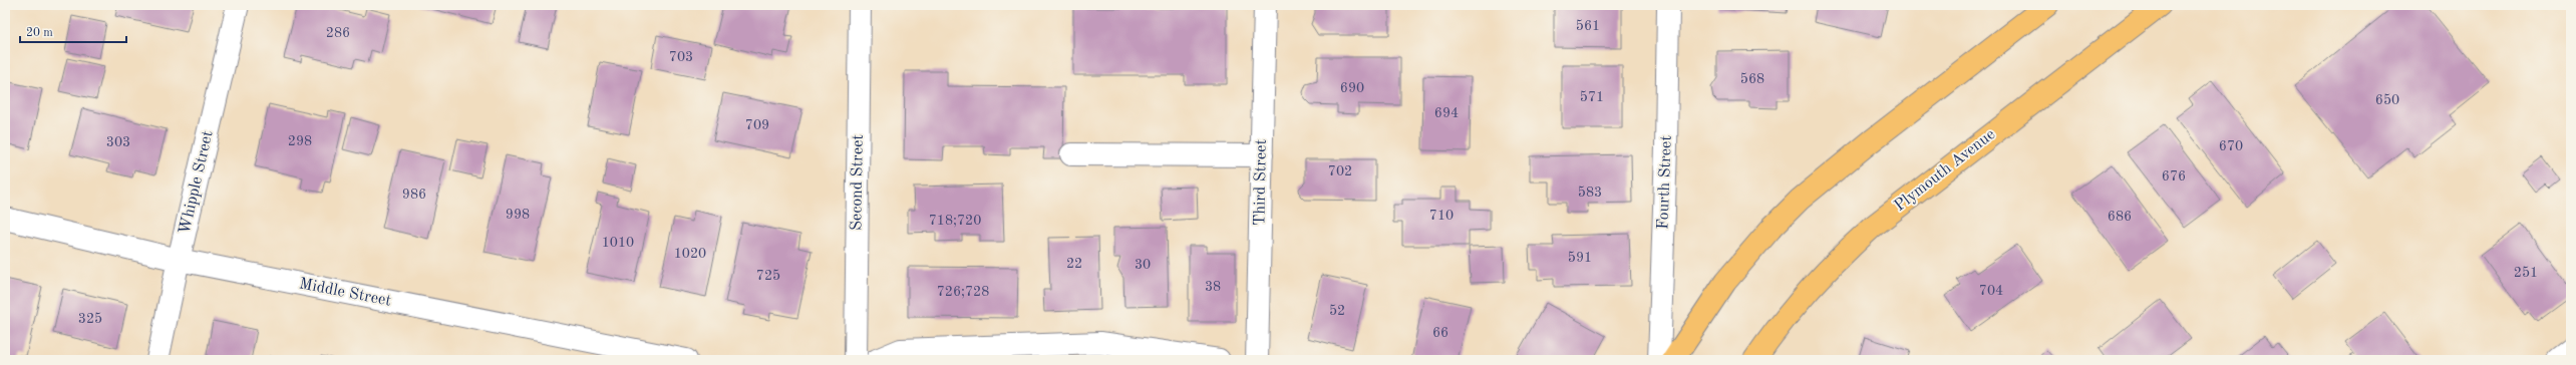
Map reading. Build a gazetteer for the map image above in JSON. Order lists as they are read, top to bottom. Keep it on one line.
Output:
{"streets":{"main road":["Plymouth Avenue"],"street":["Whipple Street","Second Street","Third Street","Fourth Street","Middle Street"]},"crossings":[["Whipple Street","Middle Street"]],"house_numbers":["561","286","703","568","690","571","650","694","709","298","303","670","702","676","583","986","998","710","686","718;720","1010","1020","591","22","30","251","725","38","704","726;728","52","325","66"],"scale_bar":"20 m"}
